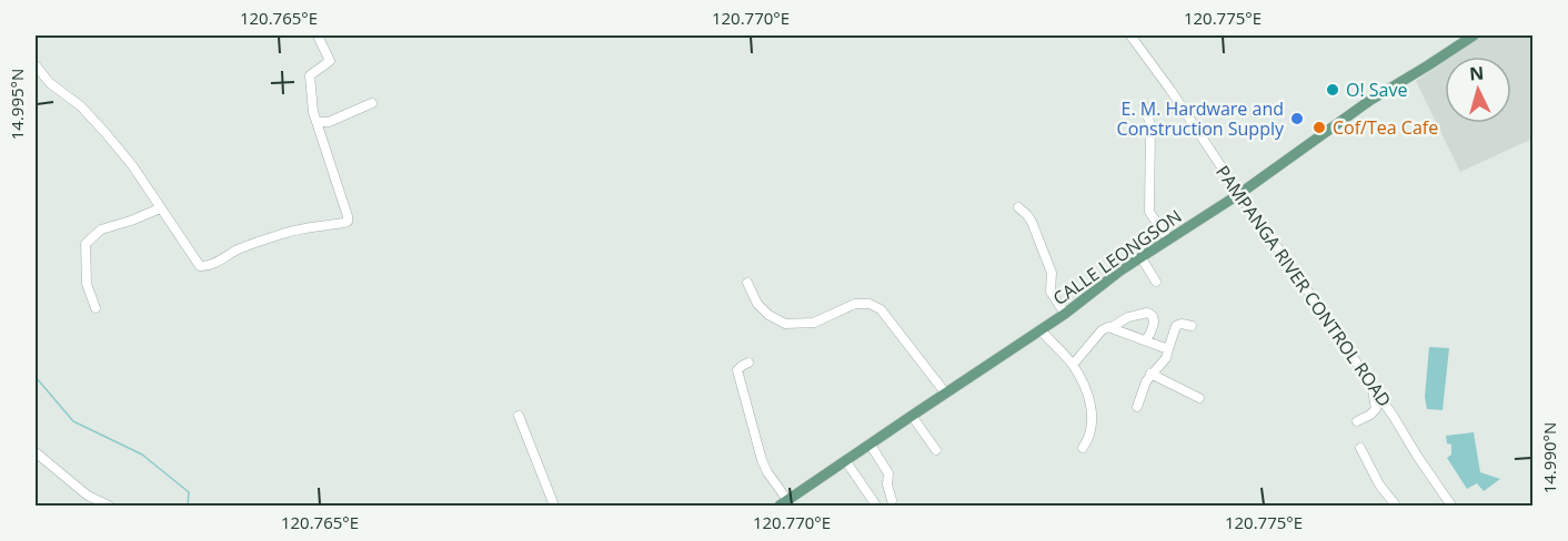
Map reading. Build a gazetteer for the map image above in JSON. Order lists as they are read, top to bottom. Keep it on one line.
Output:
{"streets":{"main road":["CALLE LEONGSON"],"street":["PAMPANGA RIVER CONTROL ROAD"]},"crossings":[["CALLE LEONGSON","PAMPANGA RIVER CONTROL ROAD"]],"places":["O! Save","E. M. Hardware and Construction Supply","Cof/Tea Cafe"],"north":"top","coordinates":["120.765°E","120.770°E","120.775°E","14.995°N","14.990°N"]}
